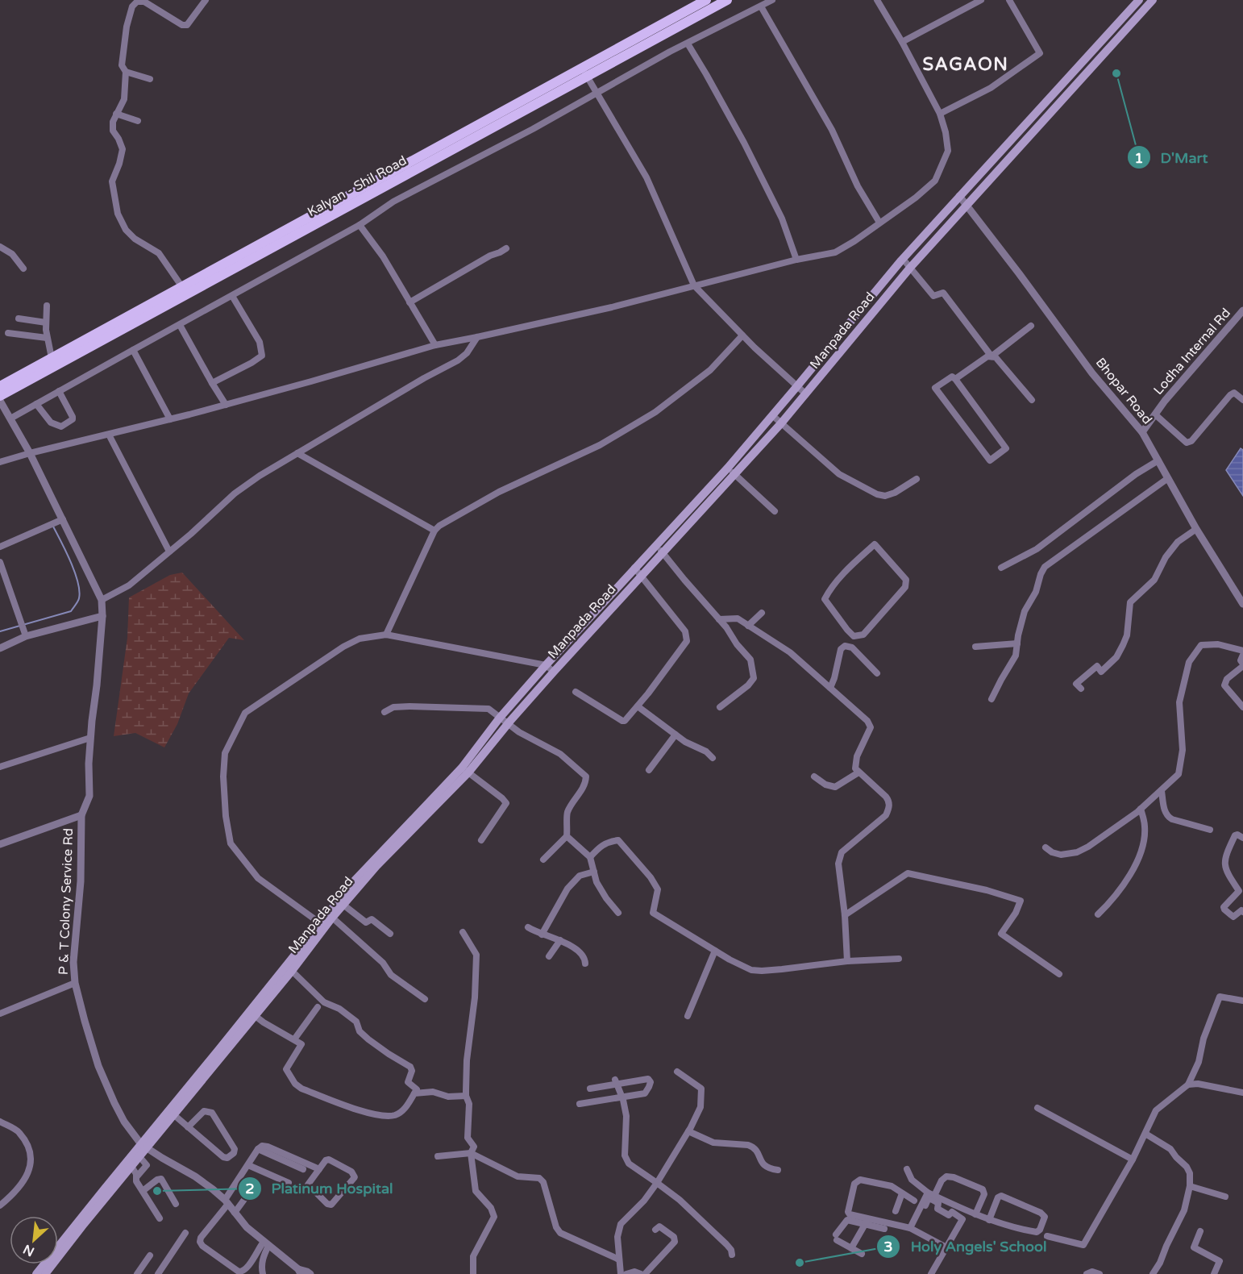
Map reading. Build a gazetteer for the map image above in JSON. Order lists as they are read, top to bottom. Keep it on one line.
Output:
{"streets":{"main road":["Kalyan - Shil Road","Manpada Road"],"street":["Lodha Internal Rd","Bhopar Road","P & T Colony Service Rd"]},"crossings":[["Manpada Road","Bhopar Road"],["Manpada Road","P & T Colony Service Rd"],["Lodha Internal Rd","Bhopar Road"]],"districts":["SAGAON"],"places":["D'Mart","Platinum Hospital","Holy Angels' School"],"north":"bottom left"}
